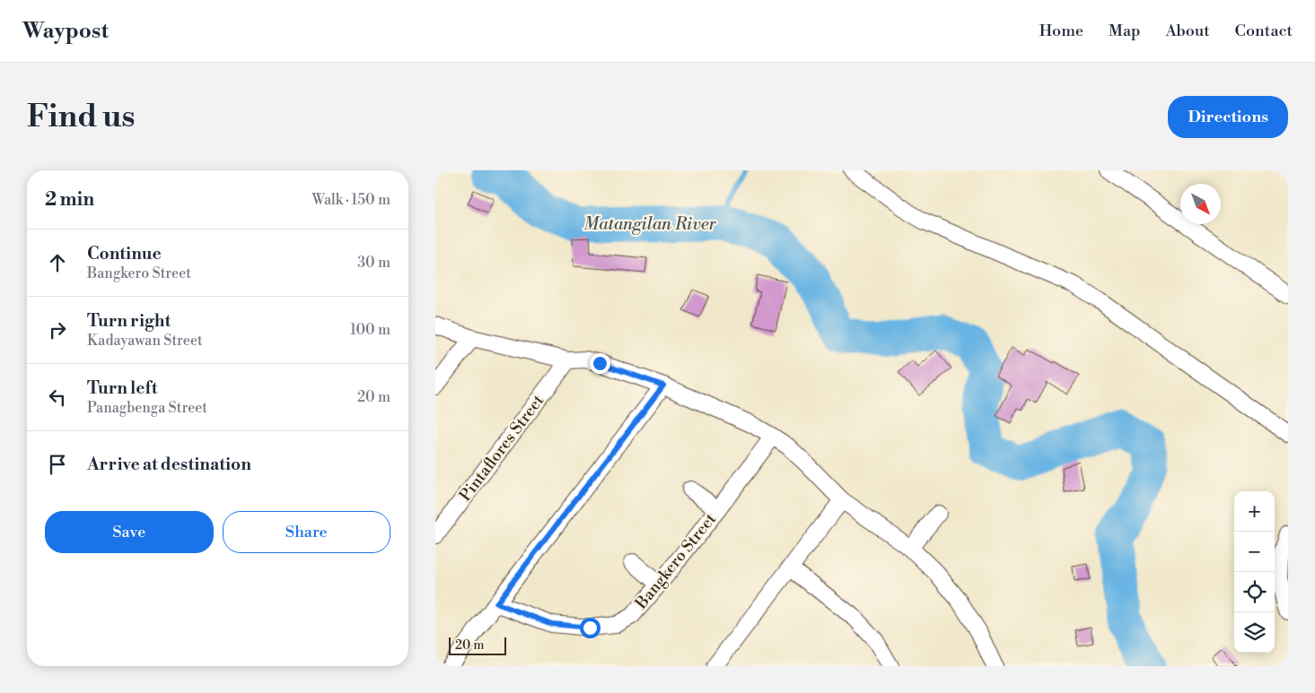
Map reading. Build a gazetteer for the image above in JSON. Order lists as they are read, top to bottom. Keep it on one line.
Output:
{"streets":{"street":["Pintaflores Street","Bangkero Street"]},"water":["Matangilan River"],"scale_bar":"20 m","north":"bottom right","page":{"header":"Waypost","nav":["Home","Map","About","Contact"],"buttons":["Directions",["Save","Share"]],"title":"Find us","heading":["2 min","Walk · 150 m"],"list":[["Continue","Bangkero Street","30 m"],["Turn right","Kadayawan Street","100 m"],["Turn left","Panagbenga Street","20 m"],"Arrive at destination"],"map_buttons":["+","−"],"scale":"20 m"}}
